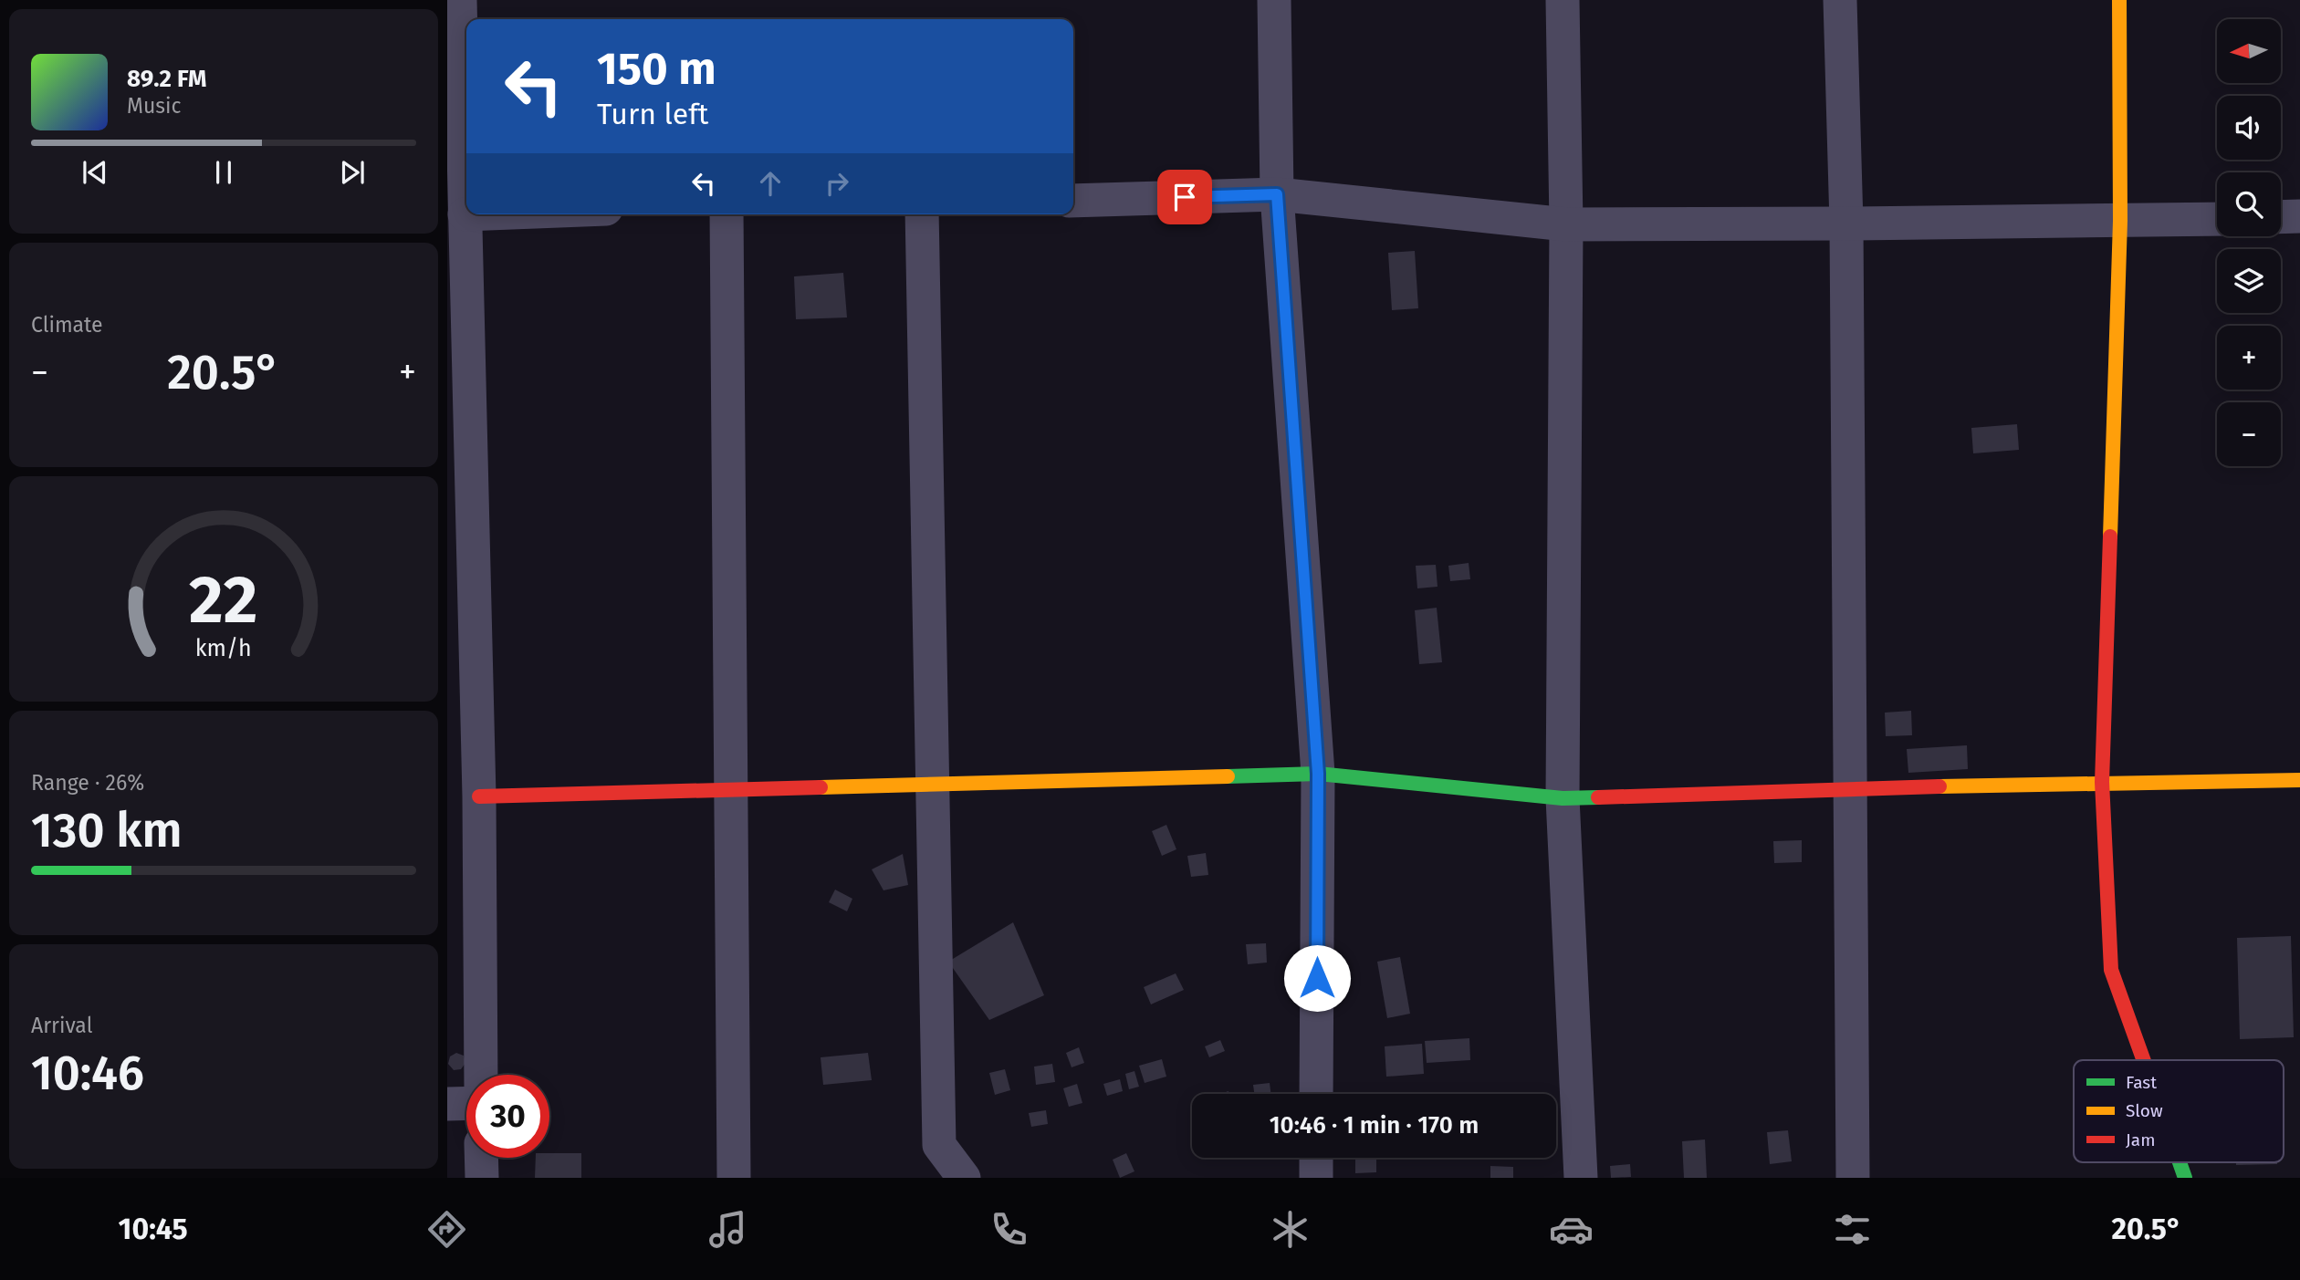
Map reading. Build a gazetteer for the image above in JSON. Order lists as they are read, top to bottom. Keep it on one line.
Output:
{"legend":["Fast","Slow","Jam"],"north":"left","page":{"map_buttons":["+","−"],"turn":["150 m","Turn left"],"song":["89.2 FM","Music"],"tile":["Climate",["Range · 26%","130 km"],["Arrival","10:46"]],"heat":["−","20.5°","+"],"limit":"30","trip":"10:46 · 1 min · 170 m","tabs":["10:45","20.5°"],"gauge":["22","km/h"]}}
